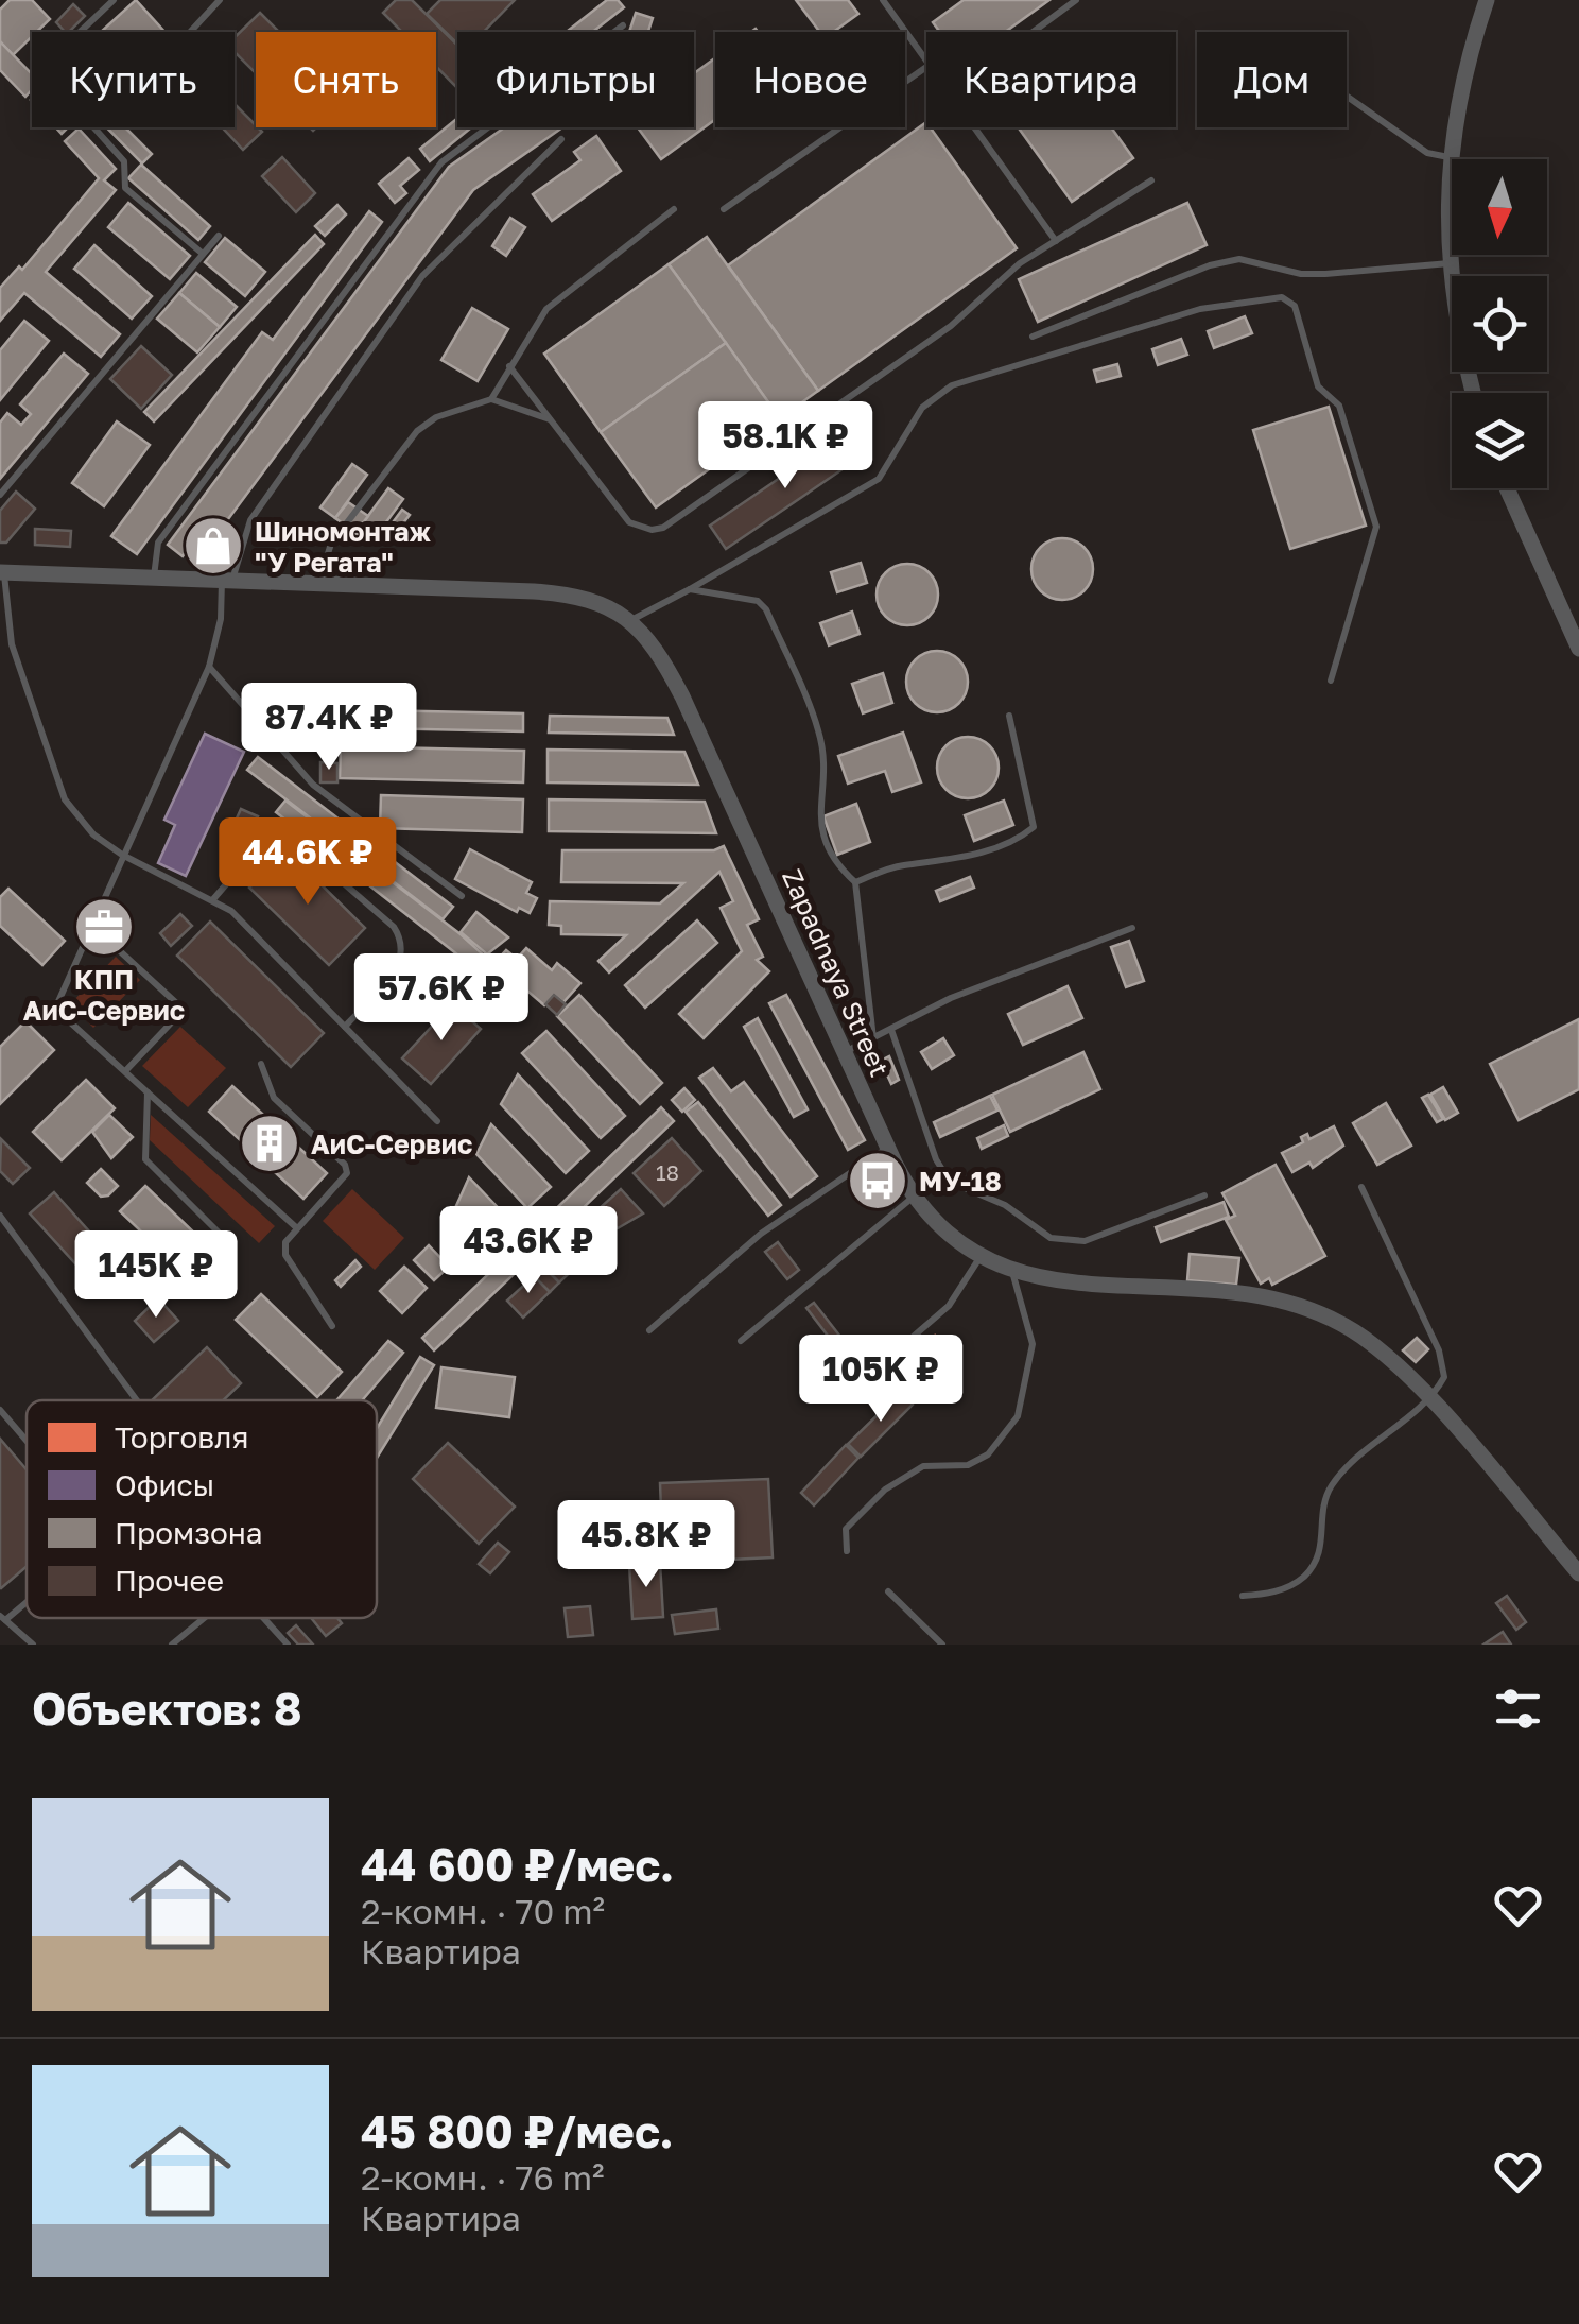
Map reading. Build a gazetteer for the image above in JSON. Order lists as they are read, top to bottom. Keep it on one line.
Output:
{"streets":{"street":["Zapadnaya Street"]},"places":{"shop":["Шиномонтаж \"У Регата\""],"office":["КПП АиС-Сервис"],"building":["АиС-Сервис"],"bus stop":["МУ-18"]},"house_numbers":["18"],"legend":["Торговля","Офисы","Промзона","Прочее"],"north":"bottom","page":{"chip":["Купить","Снять","Фильтры","Новое","Квартира","Дом"],"price":["58.1K ₽","87.4K ₽","44.6K ₽","57.6K ₽","43.6K ₽","145K ₽","105K ₽","45.8K ₽"],"heading":"Объектов: 8","list":[{"name":"44 600 ₽/мес.","note":"2-комн. · 70 m² · Квартира"},{"name":"45 800 ₽/мес.","note":"2-комн. · 76 m² · Квартира"}]}}
